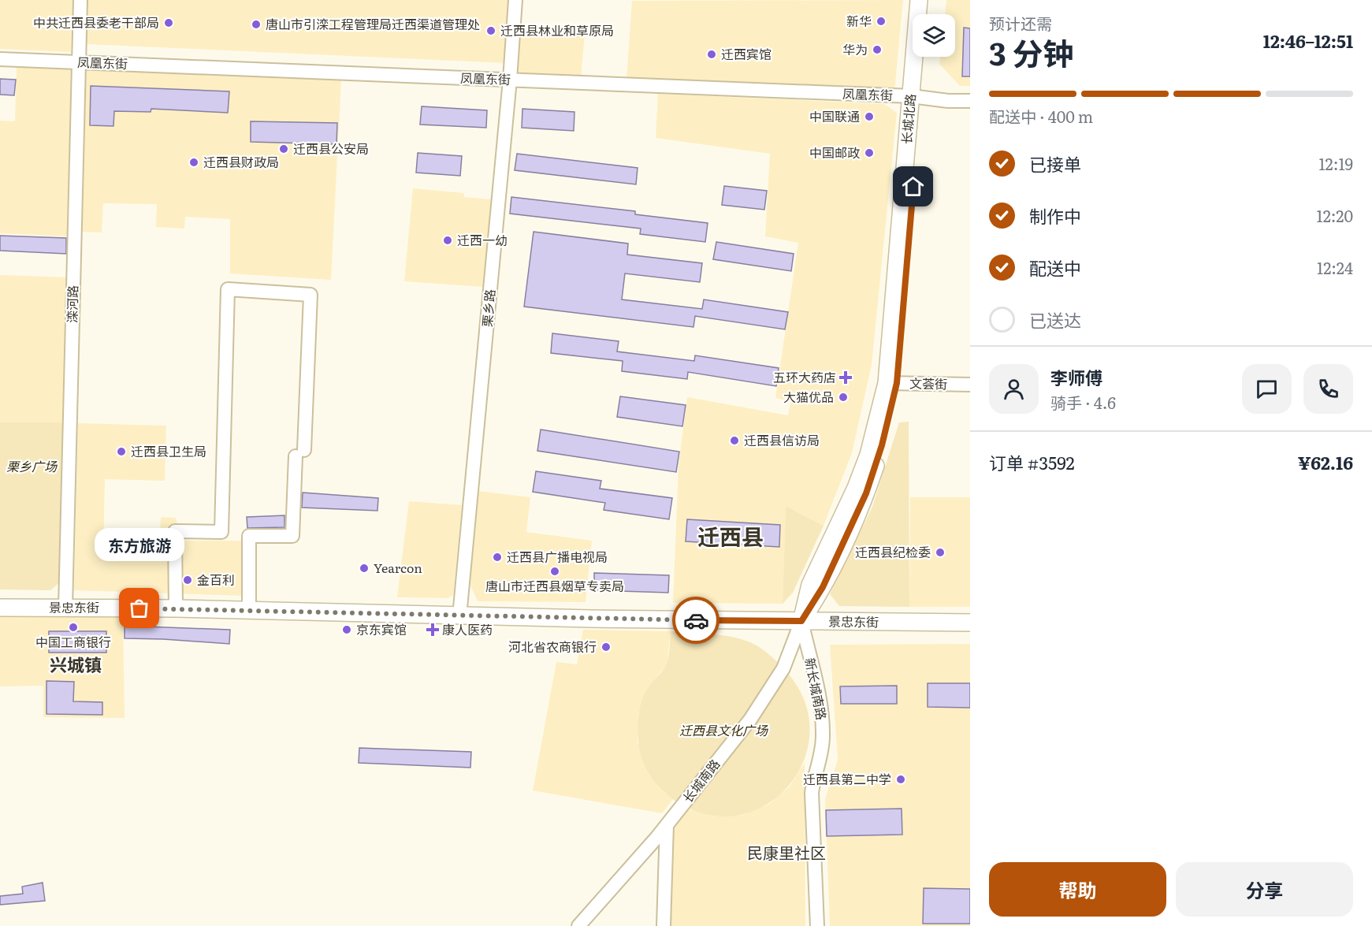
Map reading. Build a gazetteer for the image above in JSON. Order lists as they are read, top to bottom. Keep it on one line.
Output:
{"streets":{"main road":["长城北路","景忠东街"],"street":["凤凰东街","滦河路","栗乡路","文荟街","新长城南路","长城南路"]},"crossings":[["凤凰东街","长城北路"],["凤凰东街","滦河路"],["凤凰东街","栗乡路"],["长城北路","文荟街"],["长城北路","景忠东街"],["长城北路","新长城南路"],["长城北路","长城南路"],["滦河路","景忠东街"],["栗乡路","景忠东街"],["景忠东街","新长城南路"],["景忠东街","长城南路"],["新长城南路","长城南路"]],"districts":["迁西县","兴城镇","民康里社区"],"parks":["栗乡广场","迁西县文化广场"],"places":{"other":["新华","中共迁西县委老干部局","唐山市引滦工程管理局迁西渠道管理处","迁西县林业和草原局","华为","迁西宾馆","中国联通","迁西县公安局","中国邮政","迁西县财政局","迁西一幼","大猫优品","迁西县信访局","迁西县卫生局","迁西县纪检委","迁西县广播电视局","Yearcon","唐山市迁西县烟草专卖局","金百利","东方旅游","中国工商银行","京东宾馆","河北省农商银行","迁西县第二中学"],"health":["五环大药店","康人医药"]},"page":{"heading":["3 分钟","预计还需","12:46–12:51"],"panel":["李师傅","骑手 · 4.6","订单 #3592","¥62.16"],"bar":"配送中 · 400 m","list":[["已接单","12:19"],["制作中","12:20"],["配送中","12:24"],"已送达"],"bubble":"东方旅游","buttons":["帮助","分享"]}}
